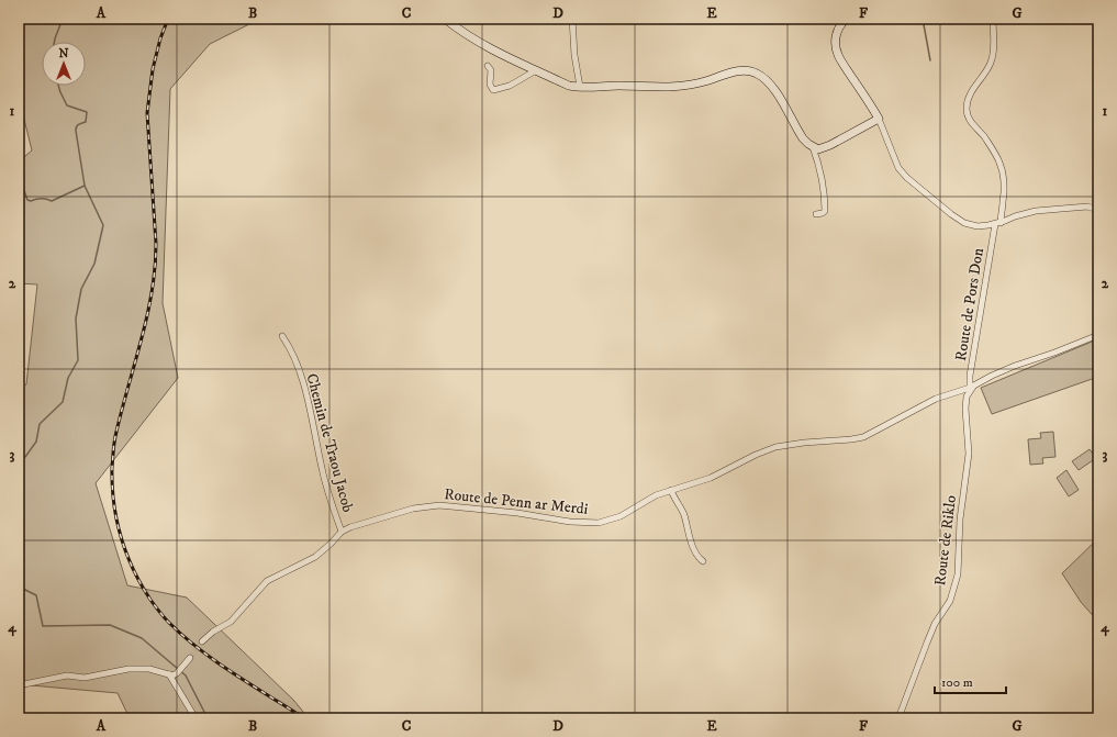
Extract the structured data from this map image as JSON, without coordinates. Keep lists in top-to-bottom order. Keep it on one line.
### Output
{"streets":{"street":["Route de Pors Don","Chemin de Traou Jacob","Route de Penn ar Merdi","Route de Riklo"]},"crossings":[["Route de Pors Don","Route de Penn ar Merdi"],["Chemin de Traou Jacob","Route de Penn ar Merdi"],["Route de Penn ar Merdi","Route de Riklo"]],"scale_bar":"100 m","north":"top","grid":{"columns":["A","B","C","D","E","F","G"],"rows":["1","2","3","4"]}}
